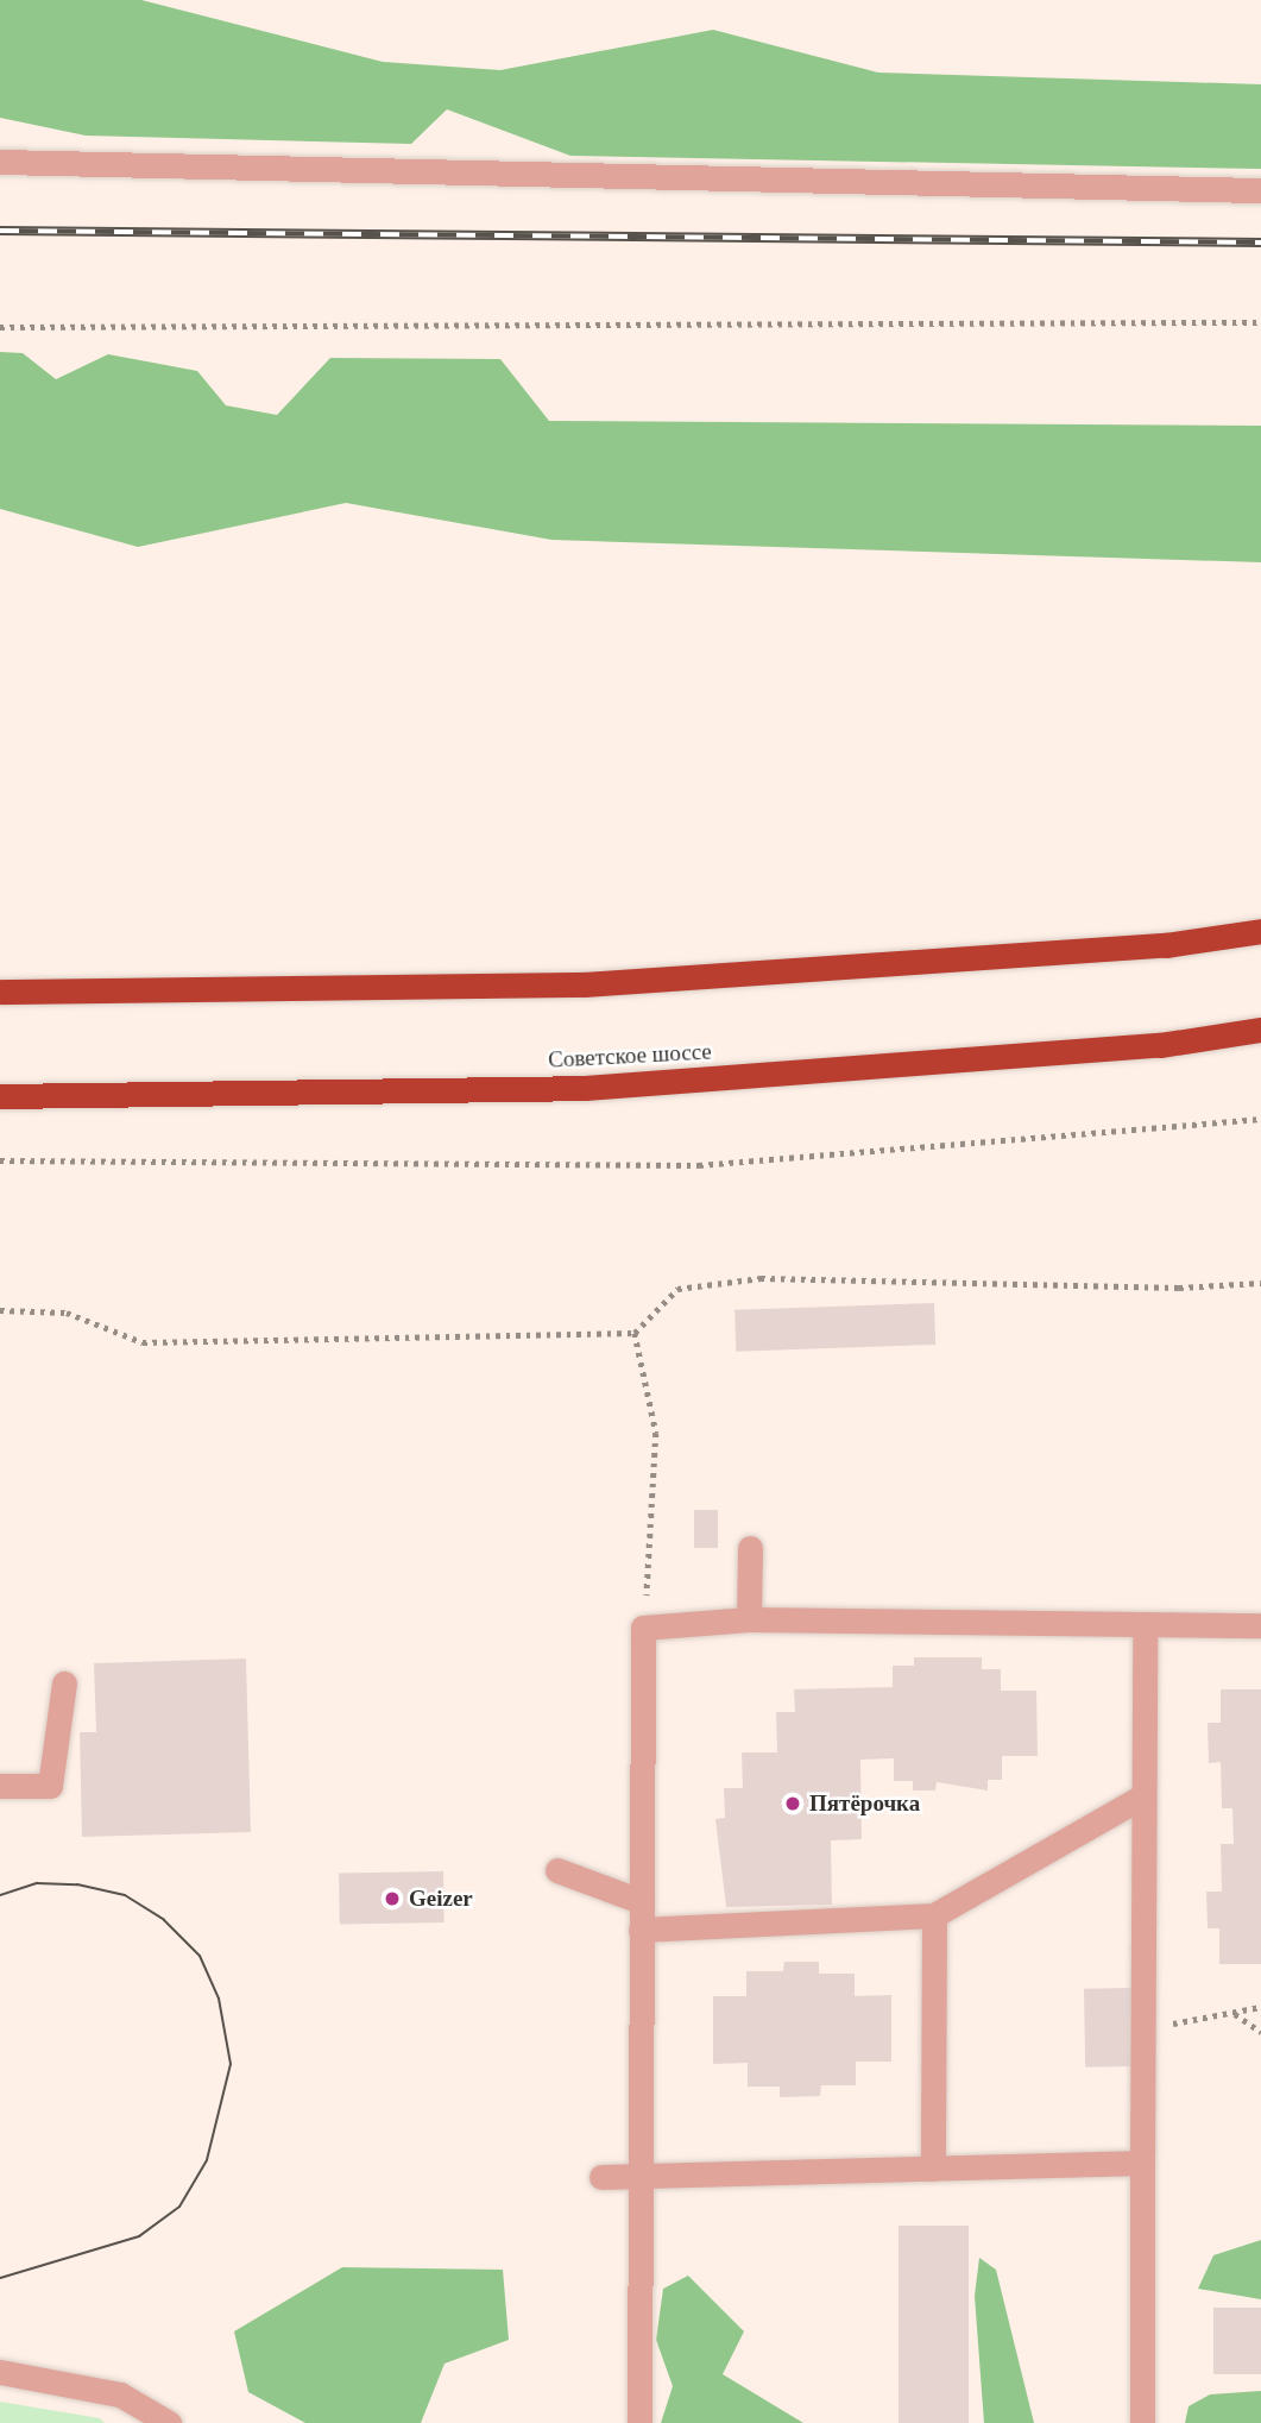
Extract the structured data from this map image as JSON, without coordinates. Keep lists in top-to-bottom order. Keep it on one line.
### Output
{"streets":{"highway":["Советское шоссе"]},"places":["Пятёрочка","Geizer"]}
